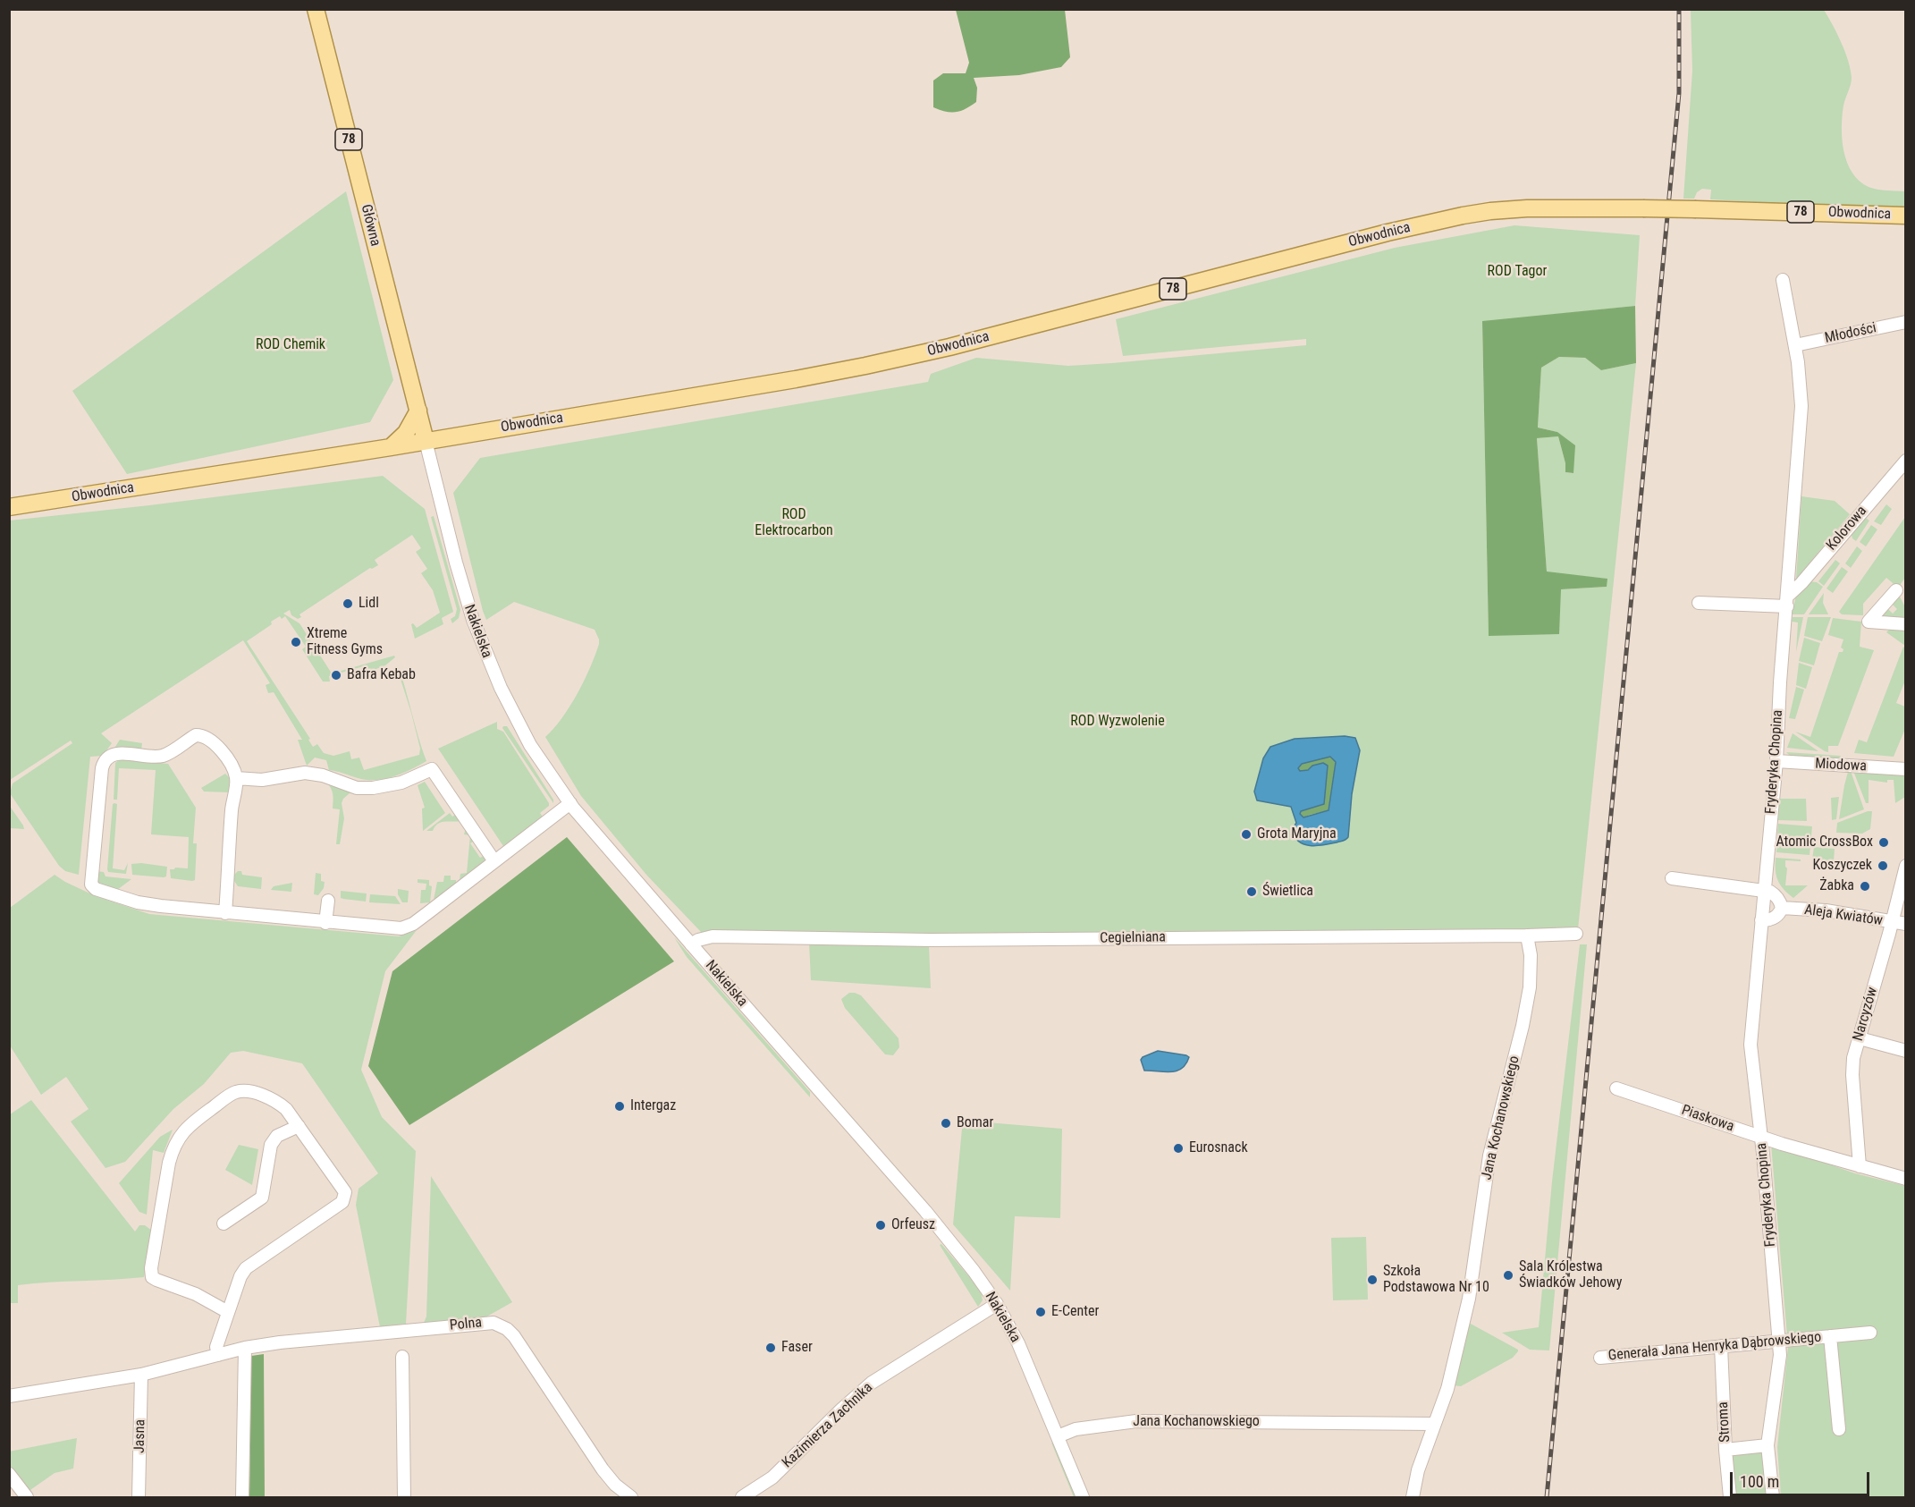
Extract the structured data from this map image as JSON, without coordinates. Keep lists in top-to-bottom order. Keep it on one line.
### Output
{"streets":{"main road":["78","Obwodnica","Główna"],"street":["Młodości","Kolorowa","Nakielska","Fryderyka Chopina","Miodowa","Aleja Kwiatów","Cegielniana","Narcyzów","Jana Kochanowskiego","Piaskowa","Polna","Generała Jana Henryka Dąbrowskiego","Stroma","Kazimierza Zachnika","Jasna"]},"crossings":[["Obwodnica","Główna"],["Obwodnica","Nakielska"],["Główna","Nakielska"],["Młodości","Fryderyka Chopina"],["Kolorowa","Fryderyka Chopina"],["Nakielska","Cegielniana"],["Nakielska","Jana Kochanowskiego"],["Nakielska","Kazimierza Zachnika"],["Fryderyka Chopina","Miodowa"],["Fryderyka Chopina","Piaskowa"],["Fryderyka Chopina","Generała Jana Henryka Dąbrowskiego"],["Aleja Kwiatów","Narcyzów"],["Cegielniana","Jana Kochanowskiego"],["Narcyzów","Piaskowa"],["Polna","Jasna"],["Generała Jana Henryka Dąbrowskiego","Stroma"]],"parks":["ROD Tagor","ROD Chemik","ROD Elektrocarbon","ROD Wyzwolenie"],"places":["Lidl","Xtreme Fitness Gyms","Bafra Kebab","Grota Maryjna","Atomic CrossBox","Koszyczek","Żabka","Świetlica","Intergaz","Bomar","Eurosnack","Orfeusz","Sala Królestwa Świadków Jehowy","Szkoła Podstawowa Nr 10","E-Center","Faser"],"scale_bar":"100 m"}
